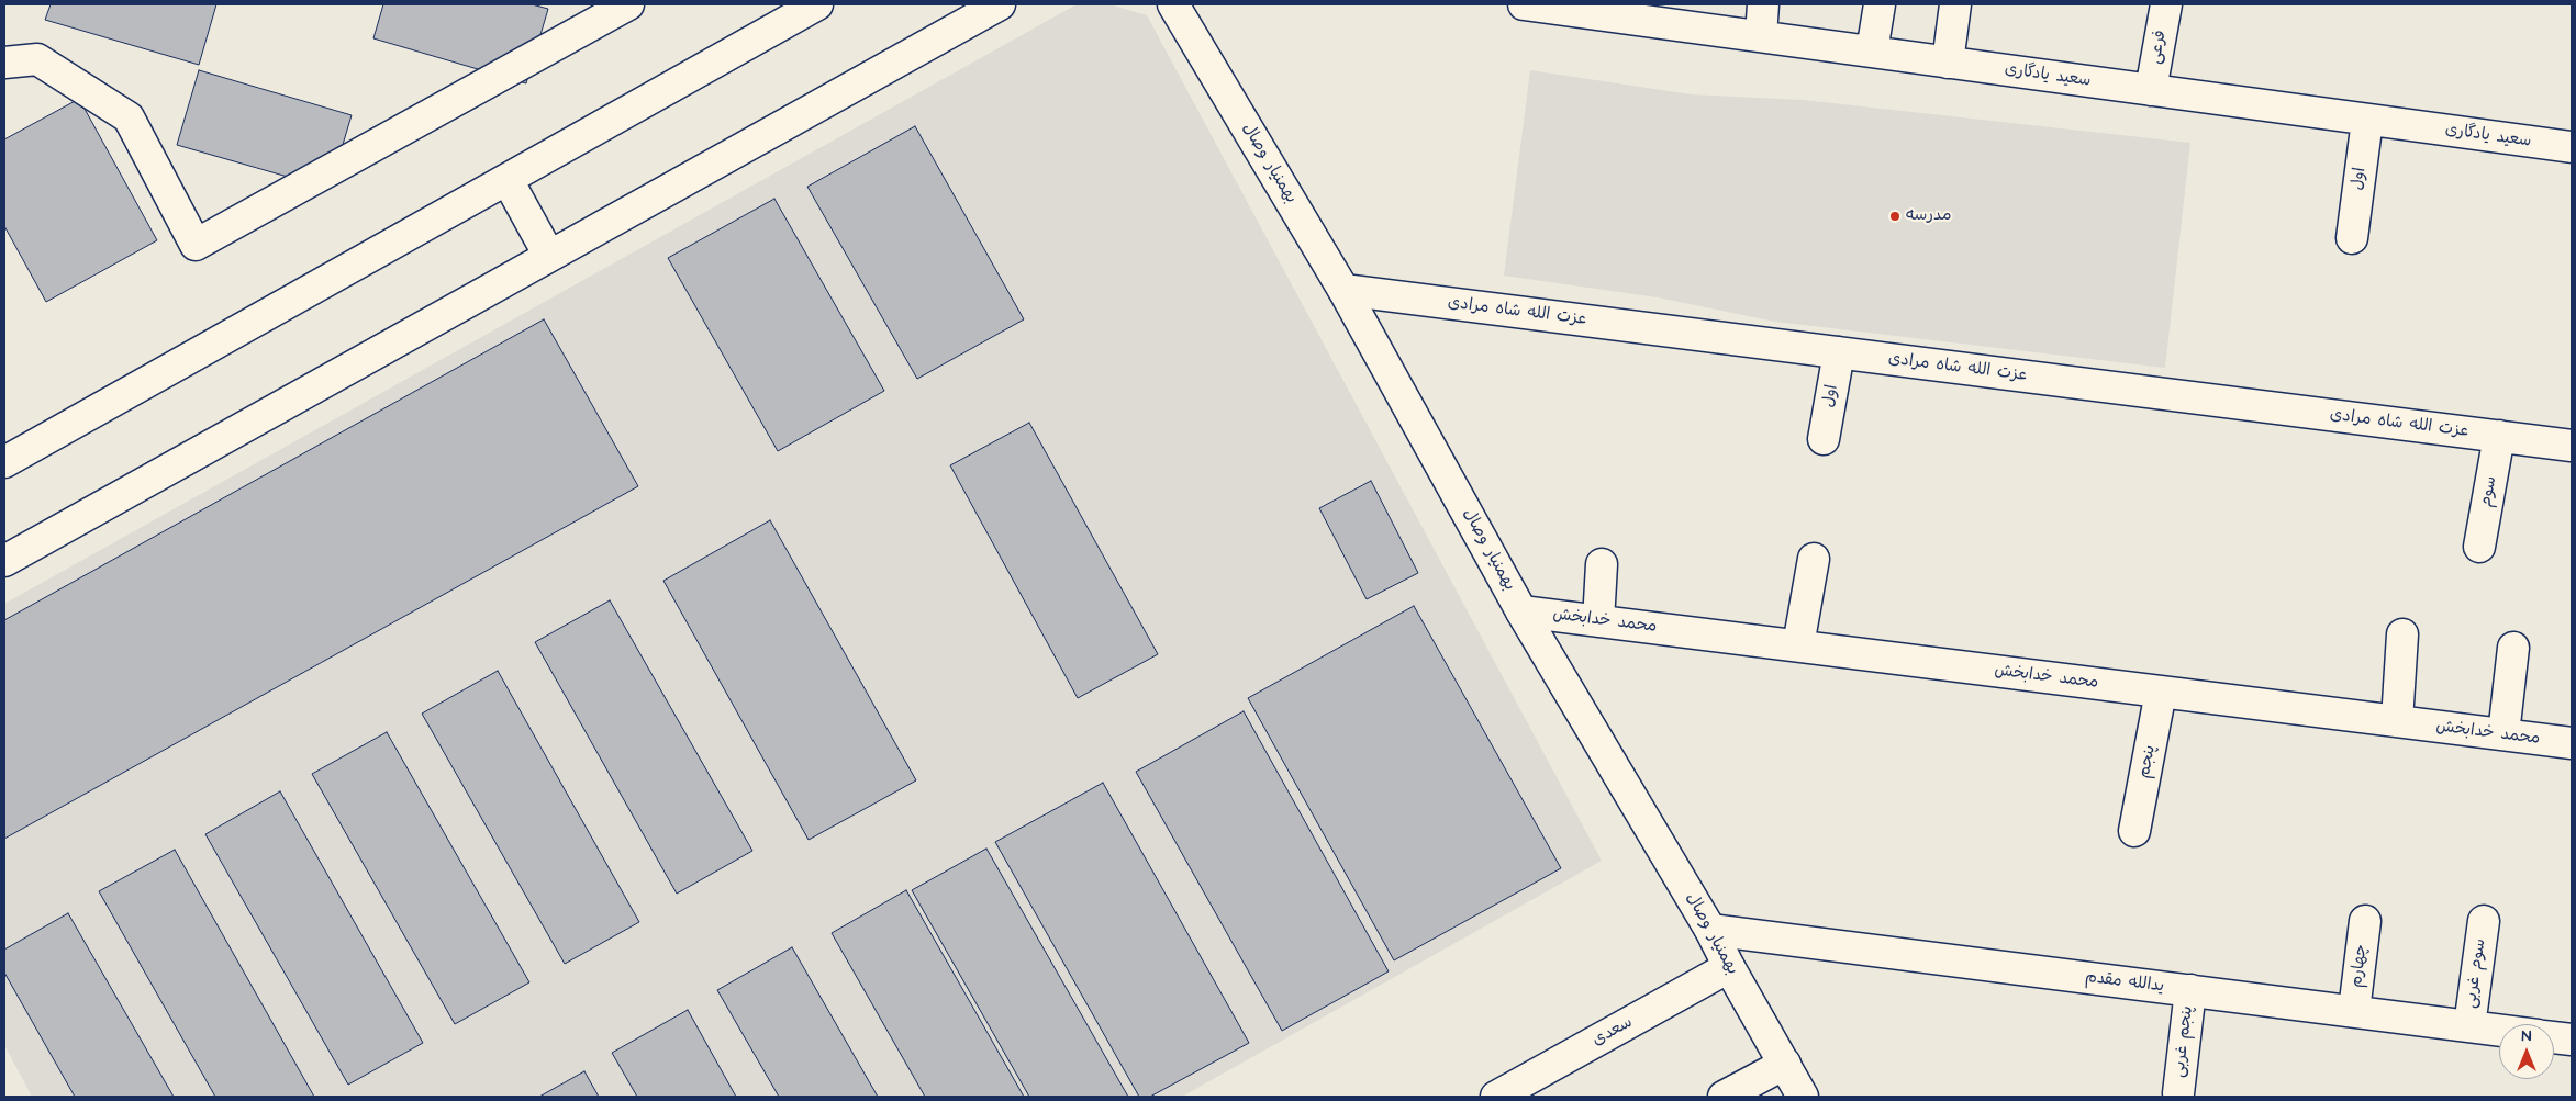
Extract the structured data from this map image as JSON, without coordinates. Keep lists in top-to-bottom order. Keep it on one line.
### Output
{"streets":{"street":["فرعی","سعید یادگاری","بهمنیار وصال","اول","عزت الله شاه مرادی","سوم","محمد خدابخش","پنجم","چهارم","سوم غربی","یدالله مقدم","سعدی","پنجم غربی"]},"crossings":[["فرعی","سعید یادگاری"],["سعید یادگاری","اول"],["بهمنیار وصال","عزت الله شاه مرادی"],["بهمنیار وصال","محمد خدابخش"],["بهمنیار وصال","یدالله مقدم"],["بهمنیار وصال","سعدی"],["اول","عزت الله شاه مرادی"],["عزت الله شاه مرادی","سوم"],["محمد خدابخش","پنجم"],["چهارم","یدالله مقدم"],["سوم غربی","یدالله مقدم"],["یدالله مقدم","پنجم غربی"]],"places":["مدرسه"],"north":"top"}
